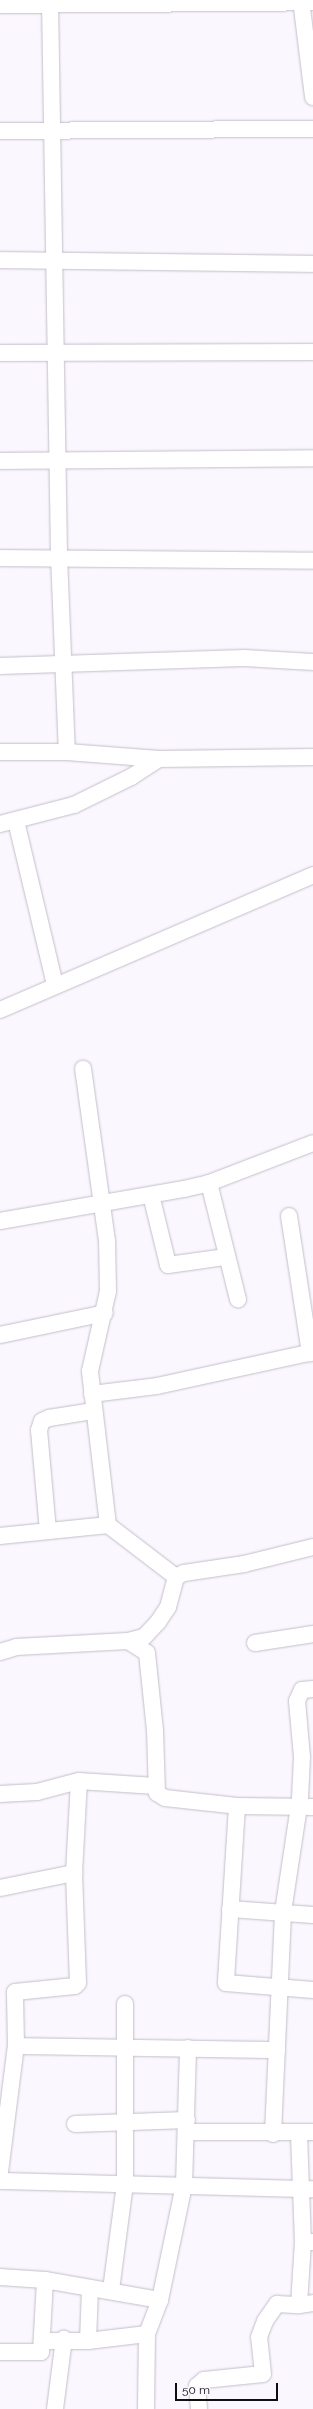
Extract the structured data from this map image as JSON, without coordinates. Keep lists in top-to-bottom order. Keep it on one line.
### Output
{"scale_bar":"50 m"}
